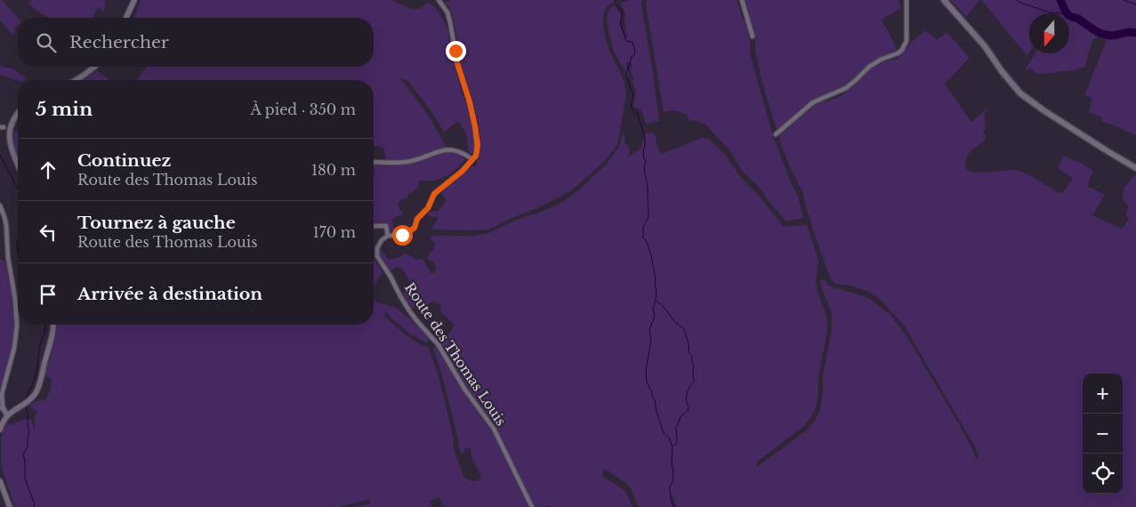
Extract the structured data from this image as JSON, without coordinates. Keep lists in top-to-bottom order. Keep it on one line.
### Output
{"streets":{"street":["Route des Thomas Louis"]},"north":"bottom","page":{"search":"Rechercher","heading":["5 min","À pied · 350 m"],"list":[["Continuez","Route des Thomas Louis","180 m"],["Tournez à gauche","Route des Thomas Louis","170 m"],"Arrivée à destination"],"map_buttons":["+","−"]}}
